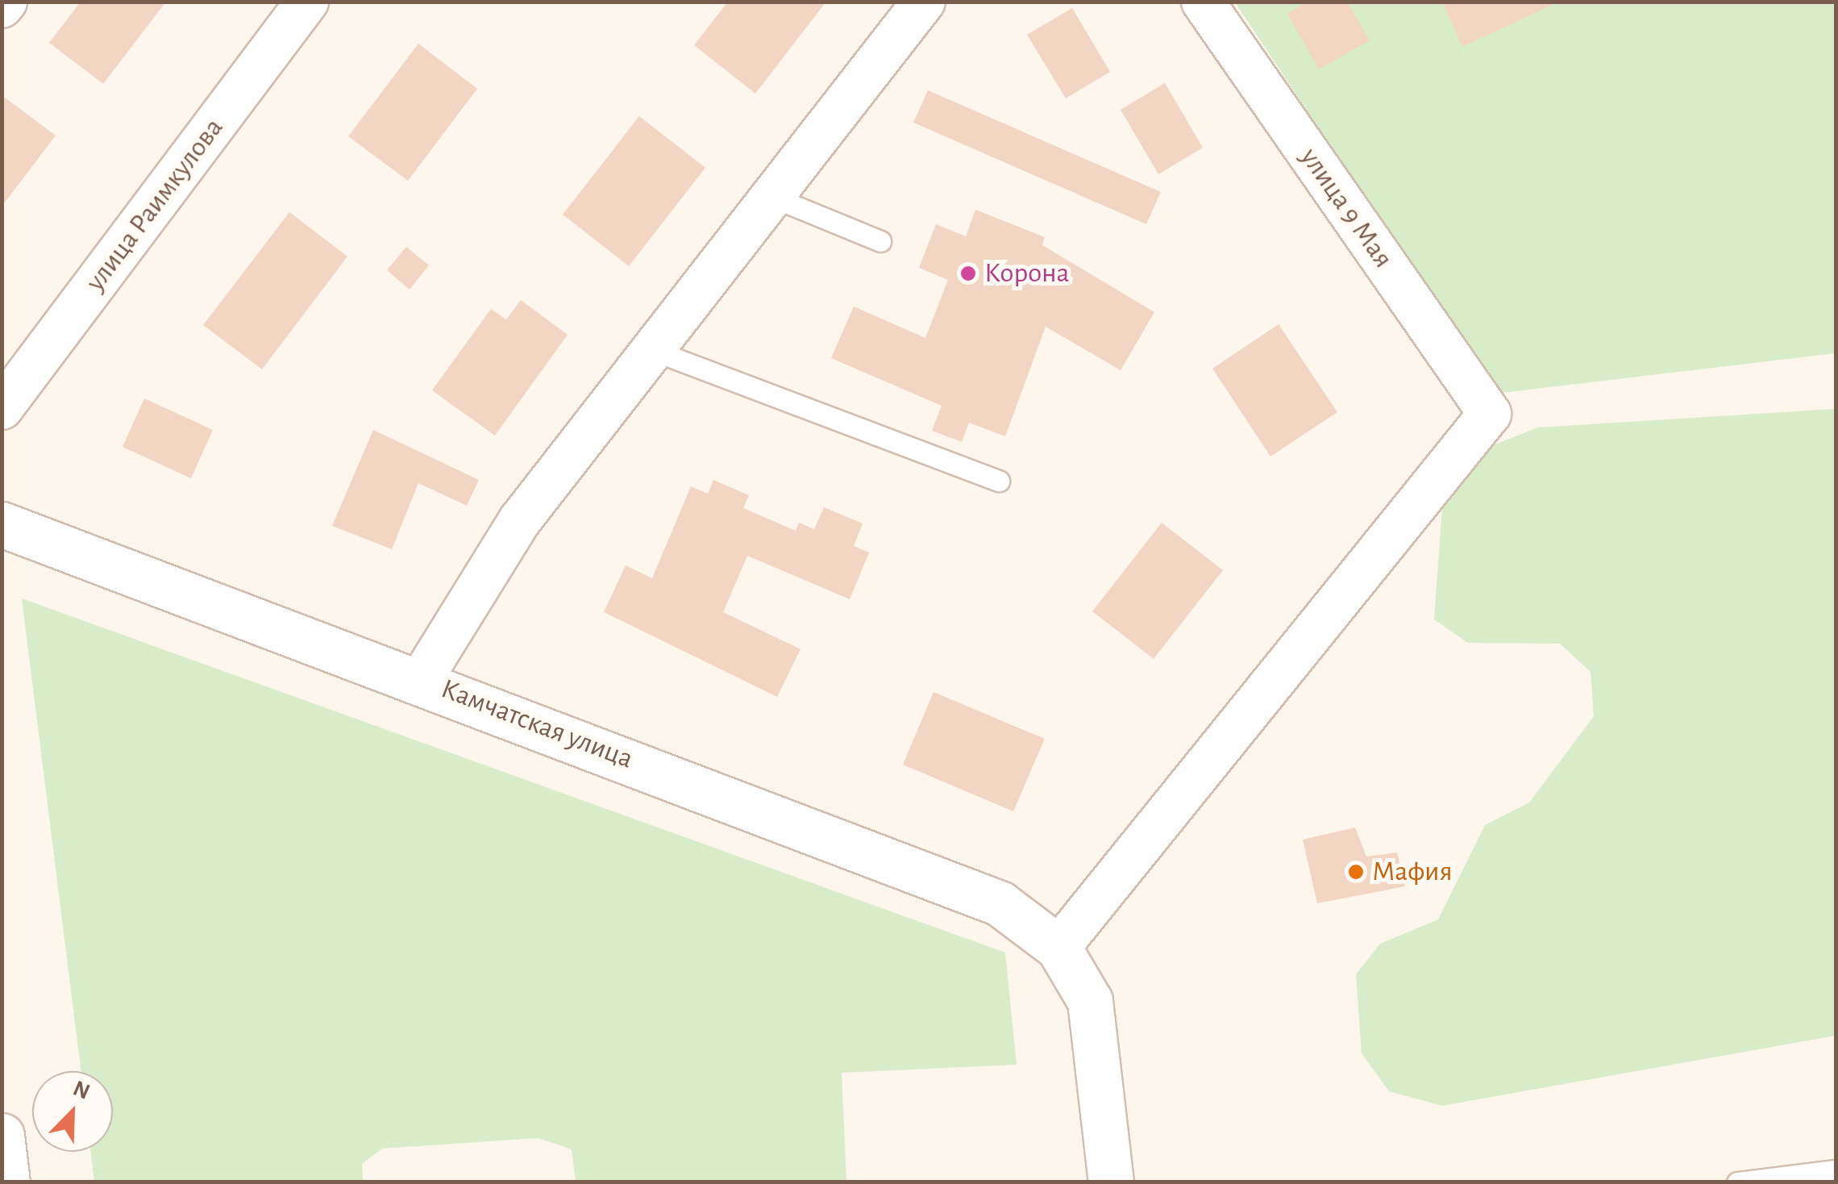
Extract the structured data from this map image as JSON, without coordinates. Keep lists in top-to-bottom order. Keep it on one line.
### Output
{"streets":{"street":["улица Раимкулова","улица 9 Мая","Камчатская улица"]},"crossings":[["улица 9 Мая","Камчатская улица"]],"places":["Корона","Мафия"],"north":"top right"}
